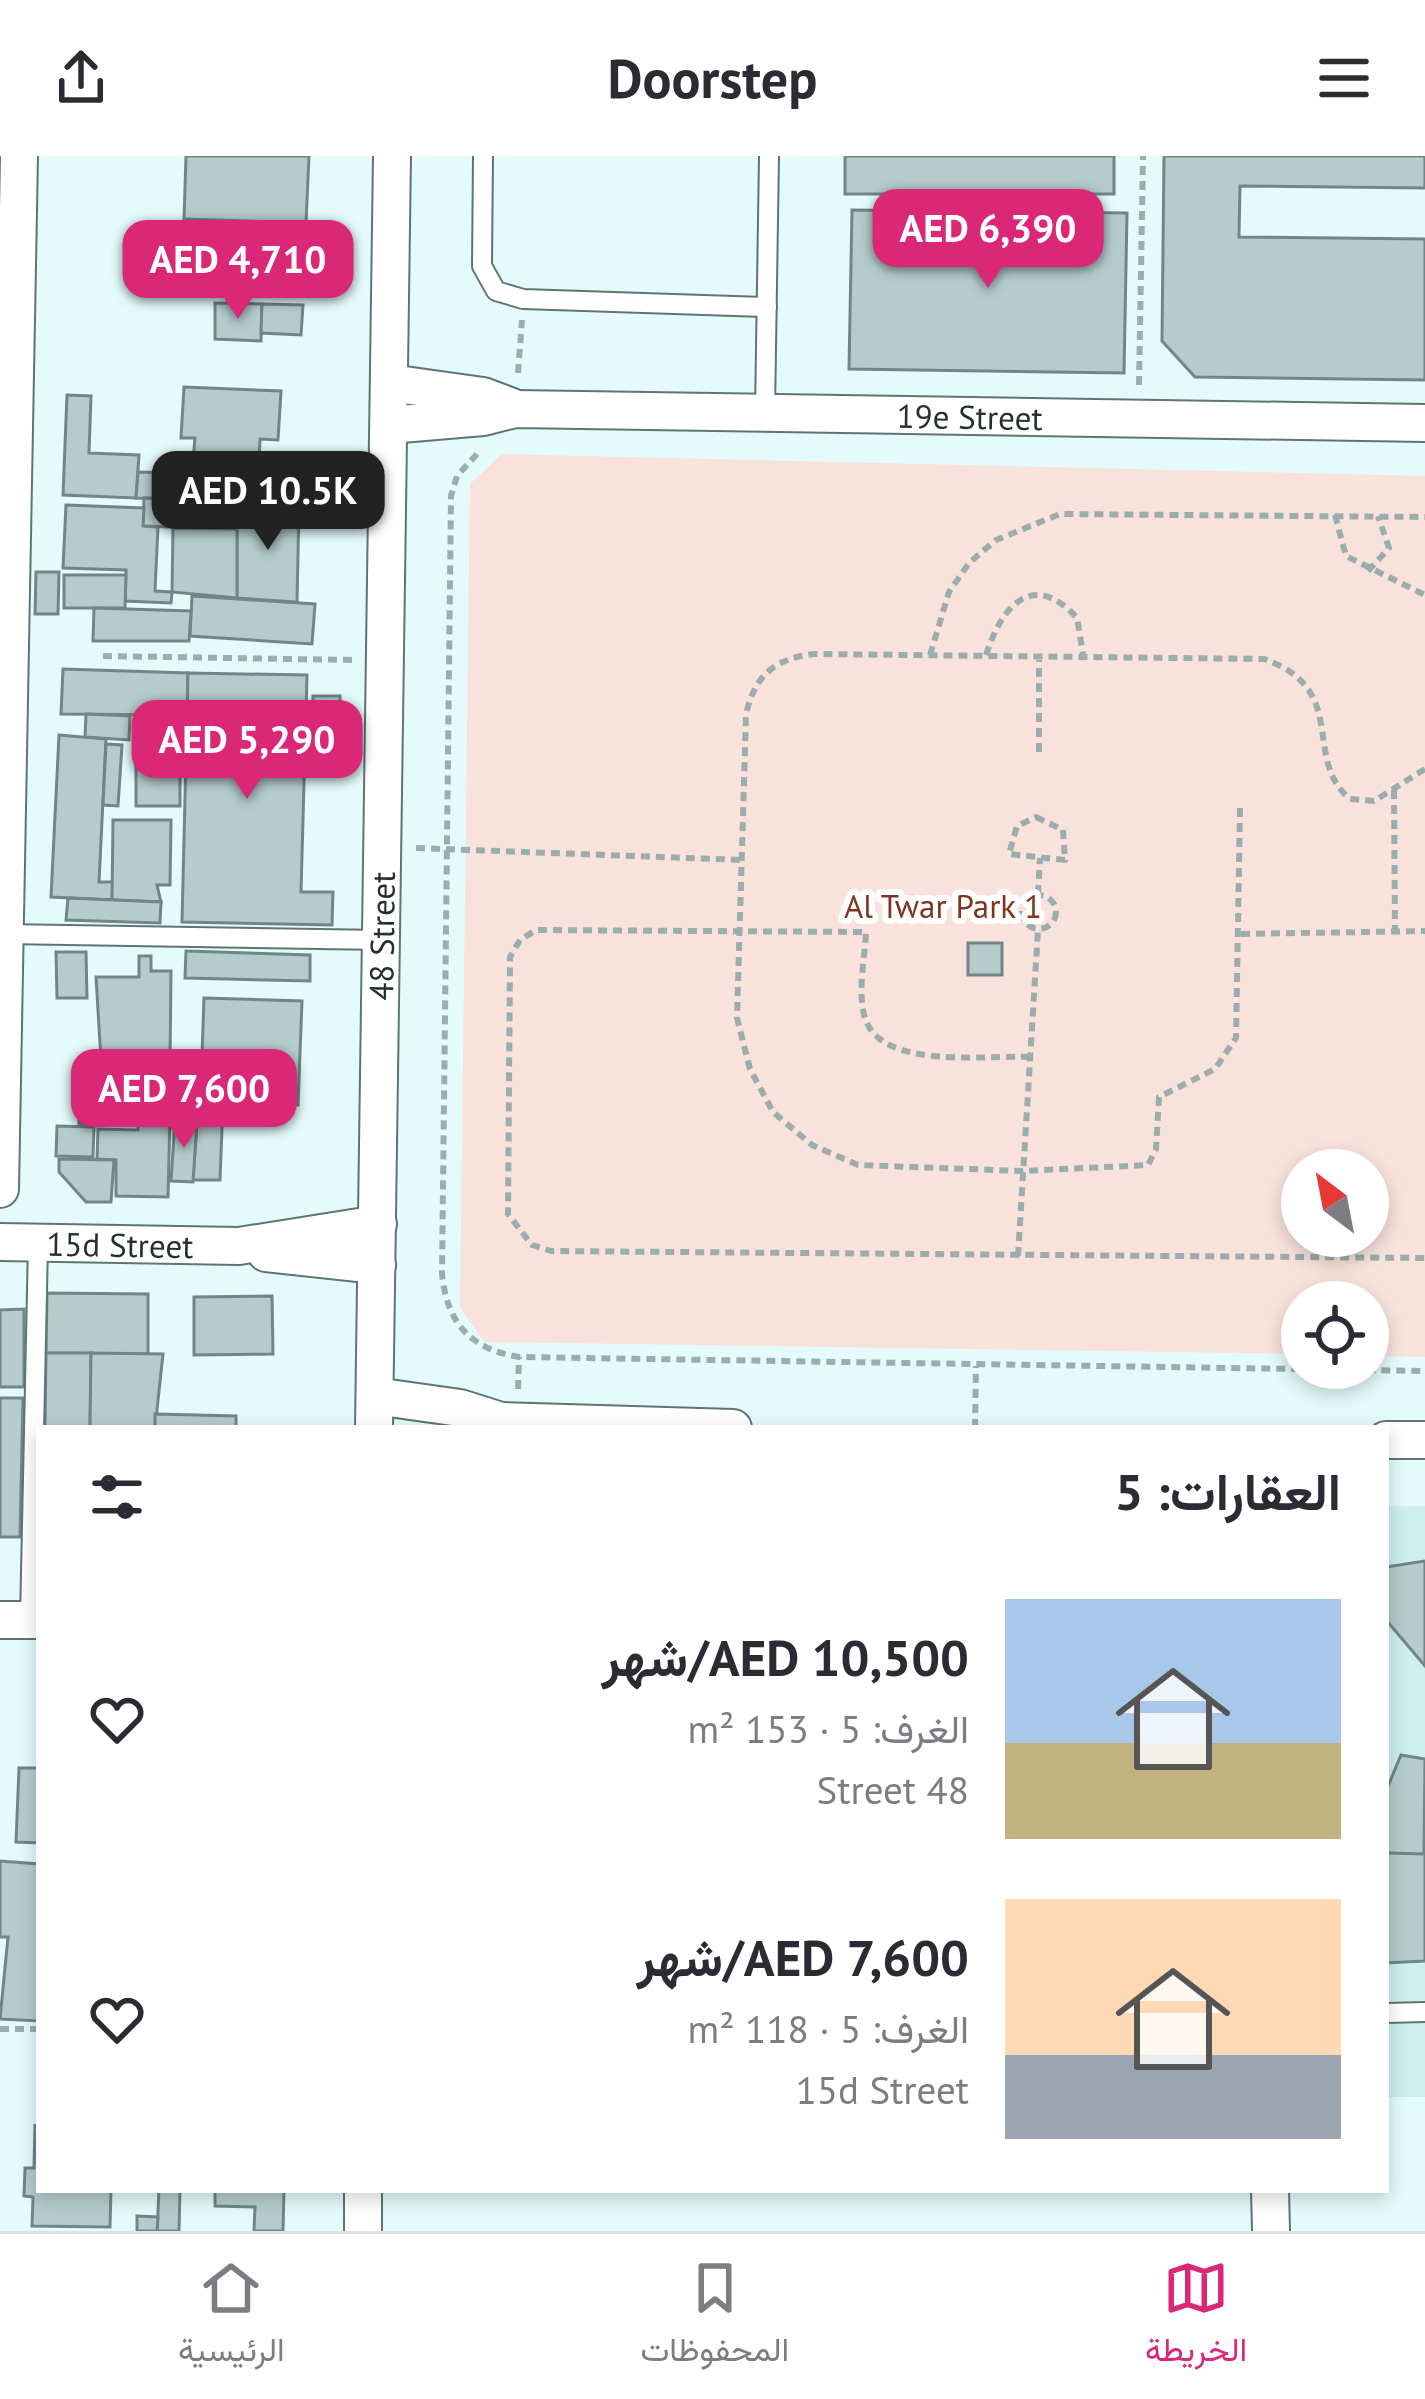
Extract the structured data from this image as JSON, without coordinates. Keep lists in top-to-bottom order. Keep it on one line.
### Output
{"streets":{"street":["19e Street","48 Street","15d Street"]},"crossings":[["19e Street","48 Street"],["48 Street","15d Street"]],"parks":["Al Twar Park 1"],"north":"top left","page":{"header":"Doorstep","price":["AED 6,390","AED 4,710","AED 10.5K","AED 5,290","AED 7,600"],"heading":"العقارات: 5","list":[{"name":"AED 10,500/شهر","note":"الغرف: 5 · 153 m² · 48 Street"},{"name":"AED 7,600/شهر","note":"الغرف: 5 · 118 m² · 15d Street"}],"tabs":["الخريطة","المحفوظات","الرئيسية"]}}
